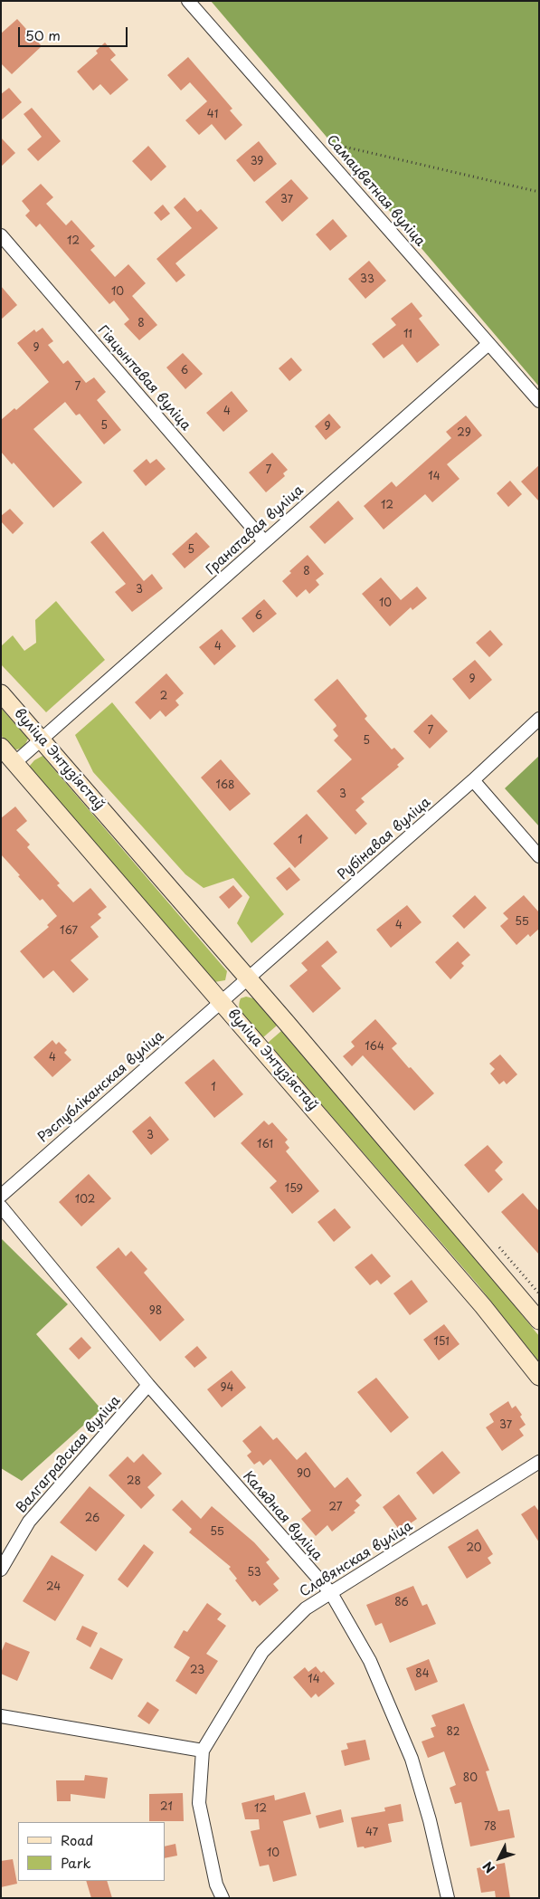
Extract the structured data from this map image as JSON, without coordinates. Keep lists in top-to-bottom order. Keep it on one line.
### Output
{"streets":{"street":["Самацветная вуліца","Гіяцынтавая вуліца","Гранатавая вуліца","вуліца Энтузіястаў","Рубінавая вуліца","Рэспубліканская вуліца","Валгаградская вуліца","Калядная вуліца","Славянская вуліца"]},"crossings":[["Самацветная вуліца","Гранатавая вуліца"],["Гіяцынтавая вуліца","Гранатавая вуліца"],["Гранатавая вуліца","вуліца Энтузіястаў"],["вуліца Энтузіястаў","Рубінавая вуліца"],["вуліца Энтузіястаў","Рэспубліканская вуліца"],["Рубінавая вуліца","Рэспубліканская вуліца"],["Валгаградская вуліца","Калядная вуліца"],["Калядная вуліца","Славянская вуліца"]],"house_numbers":["41","39","37","12","33","10","8","11","9","6","7","4","5","9","29","7","14","12","5","8","3","10","6","4","9","2","7","5","168","3","1","55","4","167","164","4","1","3","161","159","102","98","151","94","37","90","28","27","26","55","20","53","24","86","23","84","14","82","80","21","12","78","47","10"],"legend":["Road","Park"],"scale_bar":"50 m","north":"bottom left"}
